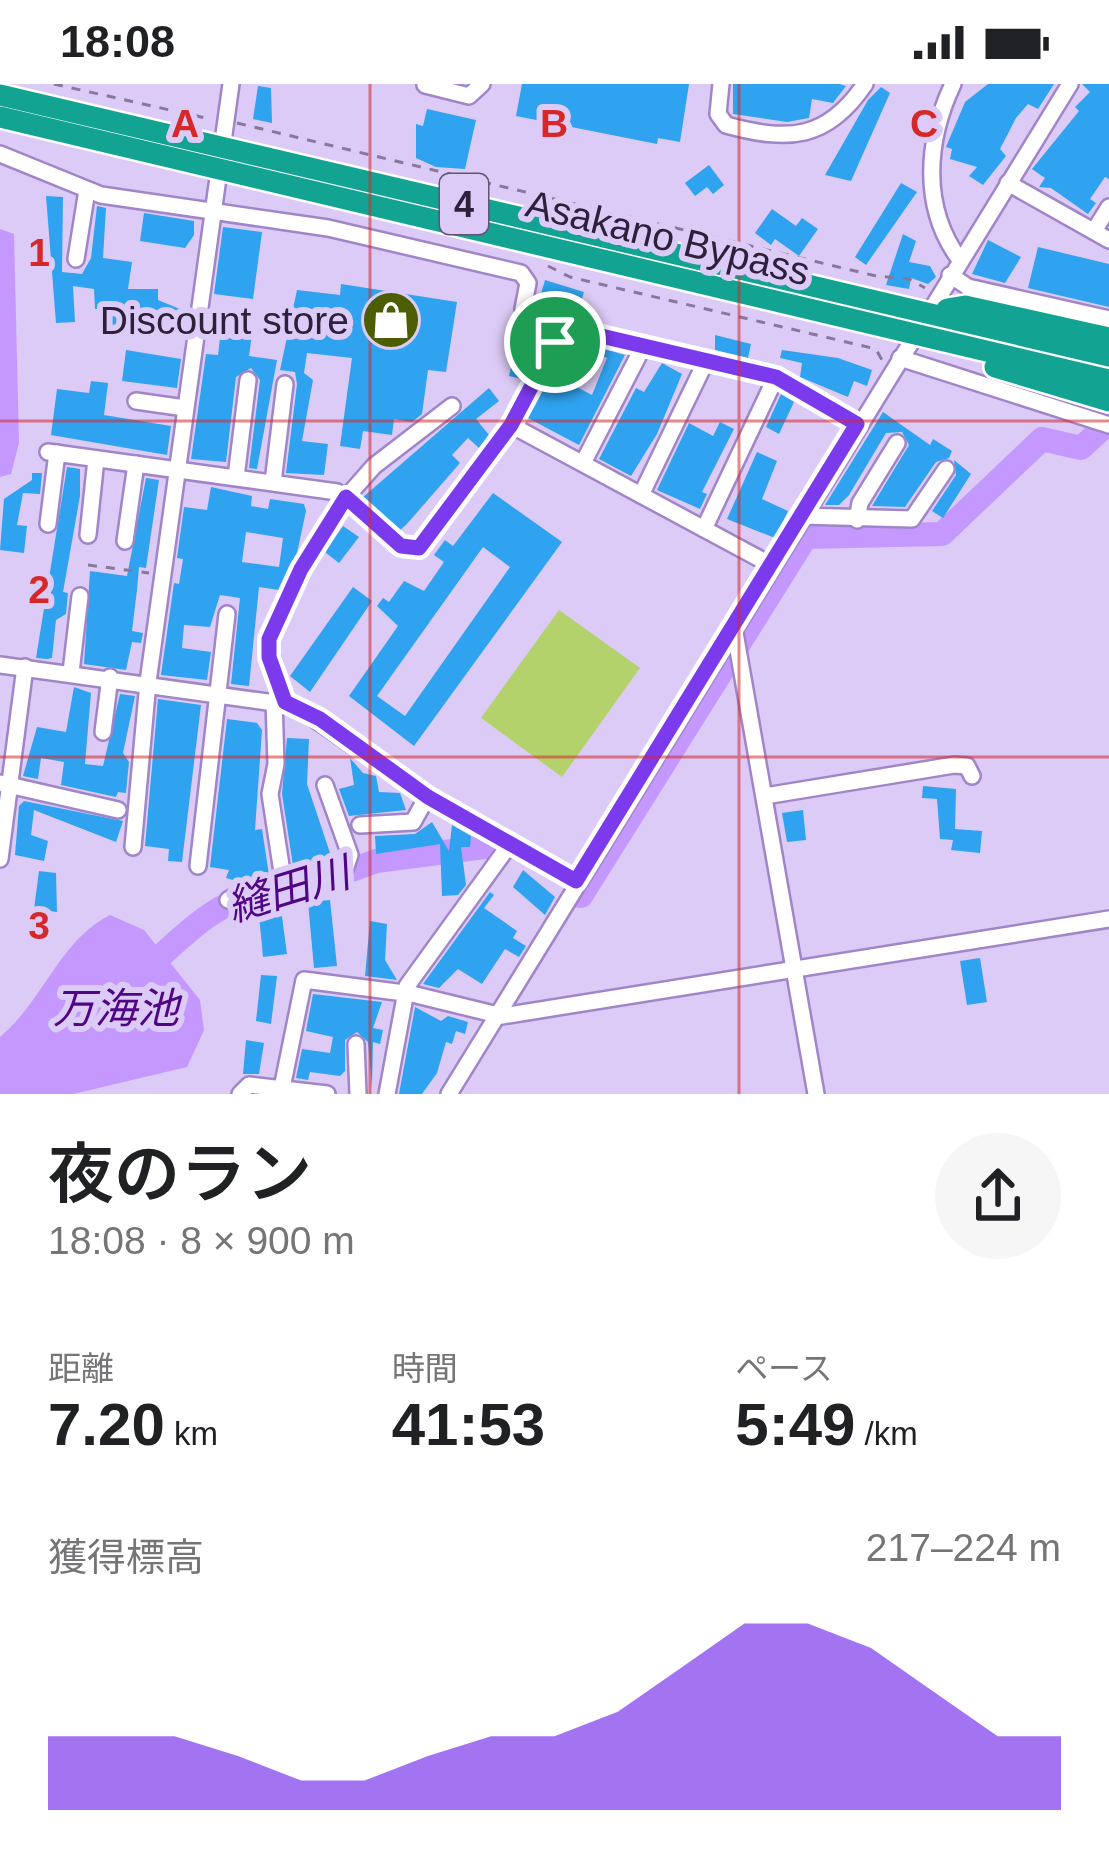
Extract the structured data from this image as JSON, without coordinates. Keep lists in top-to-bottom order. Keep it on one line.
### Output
{"streets":{"highway":["4","Asakano Bypass"]},"water":["縫田川","万海池"],"places":{"shop":["Discount store"]},"page":{"status":"18:08","heading":["夜のラン","18:08 · 8 × 900 m"],"stats":[["距離","7.20 km"],["時間","41:53"],["ペース","5:49 /km"]],"chart":["獲得標高","217–224 m"]},"grid":{"columns":["A","B","C"],"rows":["1","2","3"]}}
